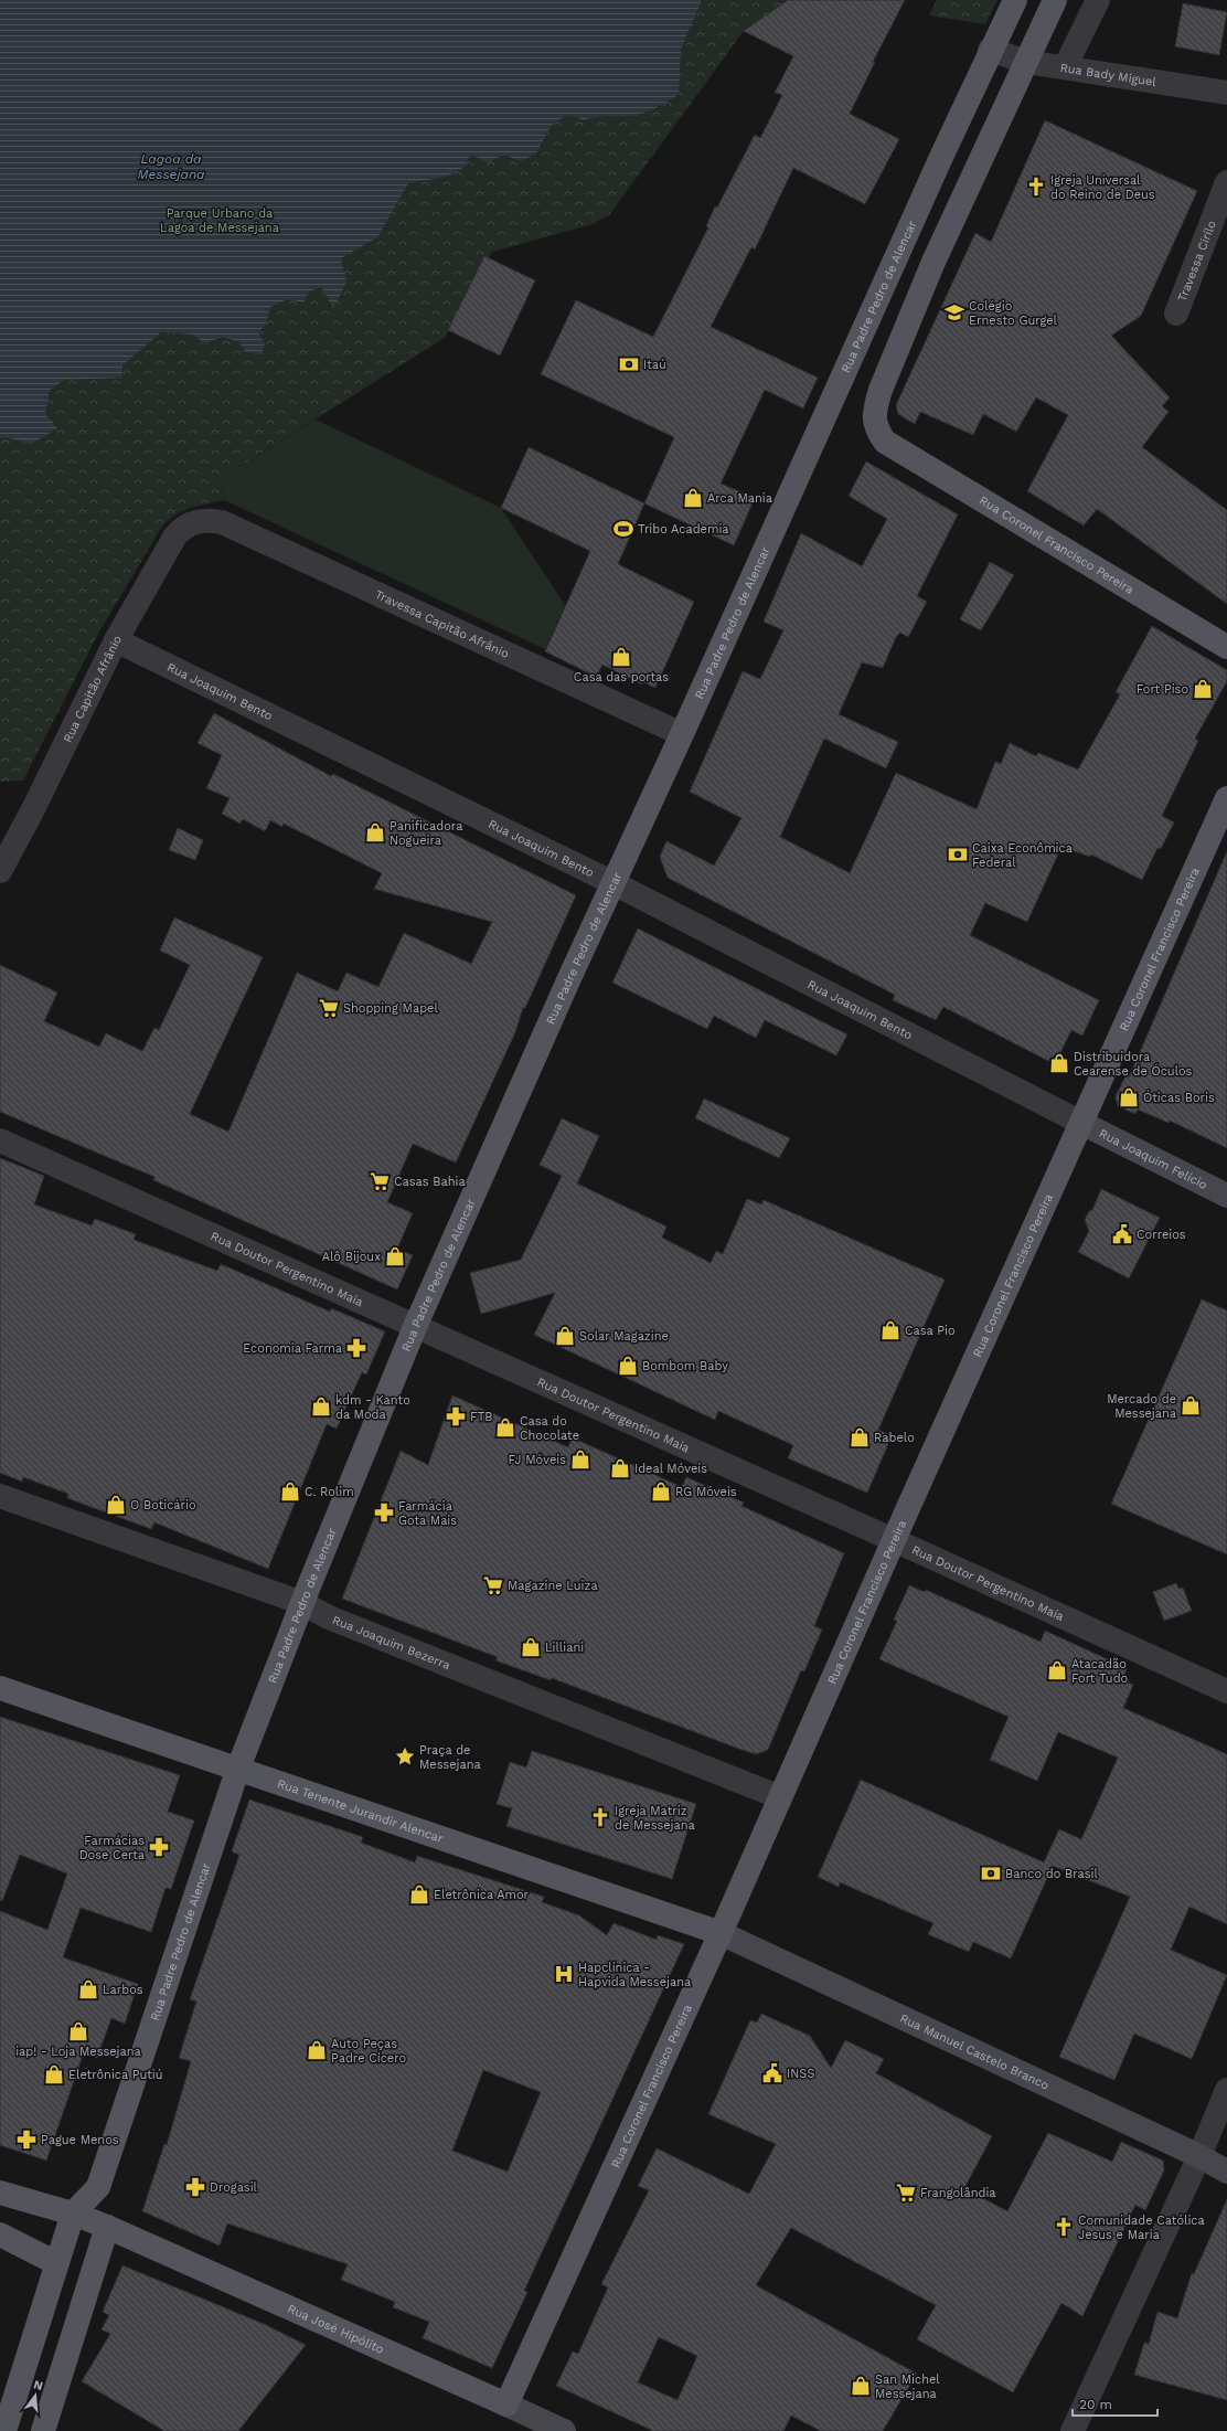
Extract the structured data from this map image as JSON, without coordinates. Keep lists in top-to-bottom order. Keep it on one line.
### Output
{"streets":{"main road":["Rua Padre Pedro de Alencar","Rua Coronel Francisco Pereira","Rua Tenente Jurandir Alencar","Rua José Hipólito"],"street":["Rua Bady Miguel","Travessa Cirílo","Travessa Capitão Afrânio","Rua Capitão Afrânio","Rua Joaquim Bento","Rua Joaquim Felício","Rua Doutor Pergentino Maia","Rua Joaquim Bezerra","Rua Manuel Castelo Branco"]},"crossings":[["Rua Bady Miguel","Rua Padre Pedro de Alencar"],["Rua Bady Miguel","Rua Coronel Francisco Pereira"],["Rua Padre Pedro de Alencar","Travessa Capitão Afrânio"],["Rua Padre Pedro de Alencar","Rua Joaquim Bento"],["Rua Padre Pedro de Alencar","Rua Doutor Pergentino Maia"],["Rua Padre Pedro de Alencar","Rua Joaquim Bezerra"],["Rua Padre Pedro de Alencar","Rua Tenente Jurandir Alencar"],["Rua Padre Pedro de Alencar","Rua José Hipólito"],["Rua Coronel Francisco Pereira","Rua Joaquim Bento"],["Rua Coronel Francisco Pereira","Rua Joaquim Felício"],["Rua Coronel Francisco Pereira","Rua Doutor Pergentino Maia"],["Rua Coronel Francisco Pereira","Rua Joaquim Bezerra"],["Rua Coronel Francisco Pereira","Rua Tenente Jurandir Alencar"],["Rua Coronel Francisco Pereira","Rua Manuel Castelo Branco"],["Rua Coronel Francisco Pereira","Rua José Hipólito"],["Travessa Capitão Afrânio","Rua Capitão Afrânio"],["Rua Capitão Afrânio","Rua Joaquim Bento"],["Rua Joaquim Bento","Rua Joaquim Felício"],["Rua Tenente Jurandir Alencar","Rua Manuel Castelo Branco"]],"water":["Lagoa da Messejana"],"parks":["Parque Urbano da Lagoa de Messejana"],"places":{"church":["Igreja Universal do Reino de Deus","Igreja Matriz de Messejana","Comunidade Católica Jesus e Maria"],"school or university":["Colégio Ernesto Gurgel"],"bank":["Itaú","Caixa Econômica Federal","Banco do Brasil"],"shop":["Arca Mania","Casa das portas","Fort Piso","Panificadora Nogueira","Distribuidora Cearense de Óculos","Óticas Boris","Alô Bijoux","Casa Pio","Solar Magazine","Bombom Baby","Mercado de Messejana","kdm - Kanto da Moda","Casa do Chocolate","Rabelo","FJ Móveis","Ideal Móveis","C. Rolim","RG Móveis","O Boticário","Lilliani","Atacadão Fort Tudo","Eletrônica Amor","Larbos","iap! - Loja Messejana","Auto Peças Padre Cícero","Eletrônica Putiú","San Michel Messejana"],"sports":["Tribo Academia"],"supermarket":["Shopping Mapel","Casas Bahia","Magazine Luiza","Frangolândia"],"public building":["Correios","INSS"],"pharmacy":["Economia Farma","FTB","Farmácia Gota Mais","Farmácias Dose Certa","Pague Menos","Drogasil"],"place":["Praça de Messejana"],"hospital":["Hapclínica - Hapvida Messejana"]},"scale_bar":"20 m","north":"top"}
